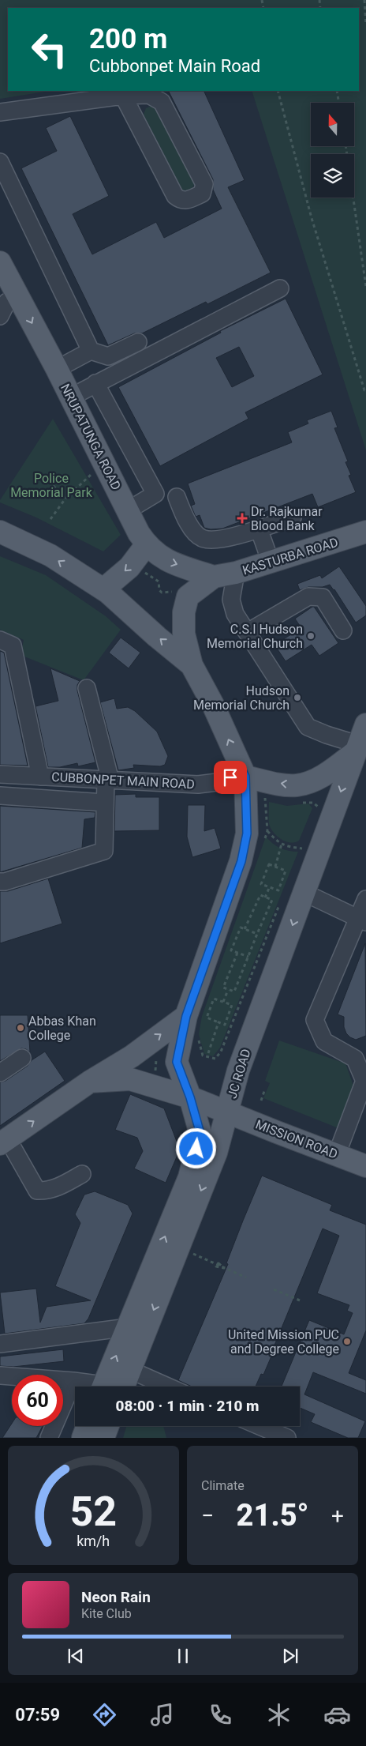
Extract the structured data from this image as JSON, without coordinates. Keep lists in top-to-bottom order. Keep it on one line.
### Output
{"streets":{"main road":["NRUPATUNGA ROAD","KASTURBA ROAD","JC ROAD","MISSION ROAD"],"street":["CUBBONPET MAIN ROAD"]},"crossings":[["NRUPATUNGA ROAD","KASTURBA ROAD"],["JC ROAD","MISSION ROAD"]],"parks":["Police Memorial Park"],"places":{"health":["Dr. Rajkumar Blood Bank"],"other":["C.S.I Hudson Memorial Church","Hudson Memorial Church","Abbas Khan College","United Mission PUC and Degree College"]},"north":"top","page":{"turn":["200 m","Cubbonpet Main Road"],"limit":"60","trip":"08:00 · 1 min · 210 m","tile":"Climate","heat":["−","21.5°","+"],"song":["Neon Rain","Kite Club"],"tabs":"07:59","gauge":["52","km/h"]}}
